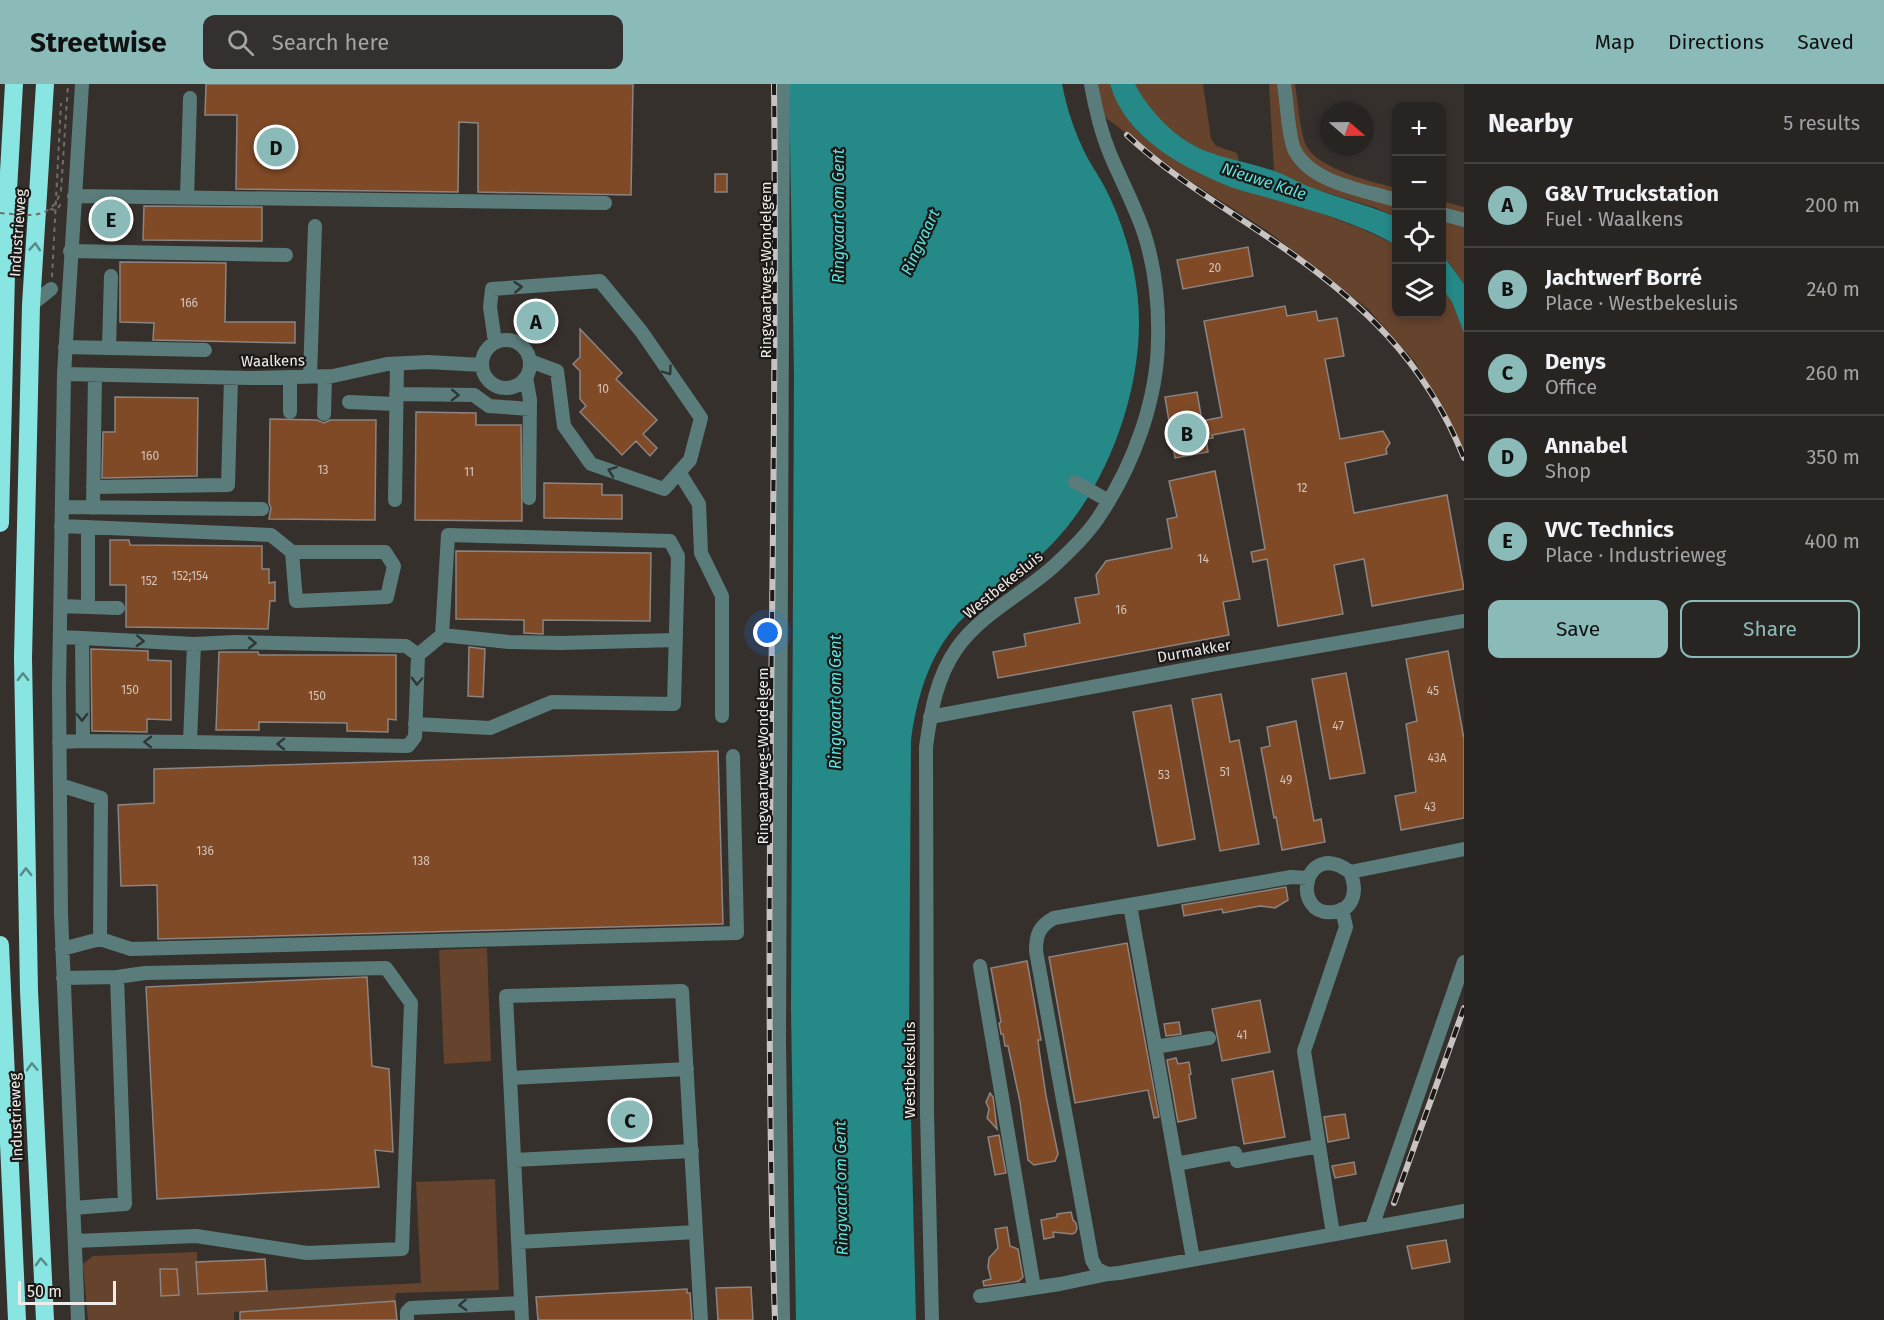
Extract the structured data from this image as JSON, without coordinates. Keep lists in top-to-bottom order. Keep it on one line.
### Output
{"streets":{"highway":["Industrieweg"],"street":["Ringvaartweg-Wondelgem","Waalkens","Westbekesluis","Durmakker"]},"crossings":[["Westbekesluis","Durmakker"]],"water":["Nieuwe Kale","Ringvaart om Gent","Ringvaart"],"house_numbers":["20","166","10","160","13","11","12","14","152;154","152","16","150","45","150","47","43A","51","53","49","43","136","138","41"],"scale_bar":"50 m","north":"right","page":{"header":"Streetwise","search":"Search here","nav":["Map","Directions","Saved"],"heading":["Nearby","5 results"],"map_buttons":["+","−"],"pins":["D","E","A","B","C"],"list":[{"mark":"A","name":"G&V Truckstation","note":"Fuel · Waalkens","value":"200 m"},{"mark":"B","name":"Jachtwerf Borré","note":"Place · Westbekesluis","value":"240 m"},{"mark":"C","name":"Denys","note":"Office","value":"260 m"},{"mark":"D","name":"Annabel","note":"Shop","value":"350 m"},{"mark":"E","name":"VVC Technics","note":"Place · Industrieweg","value":"400 m"}],"buttons":["Save","Share"],"scale":"50 m"}}
